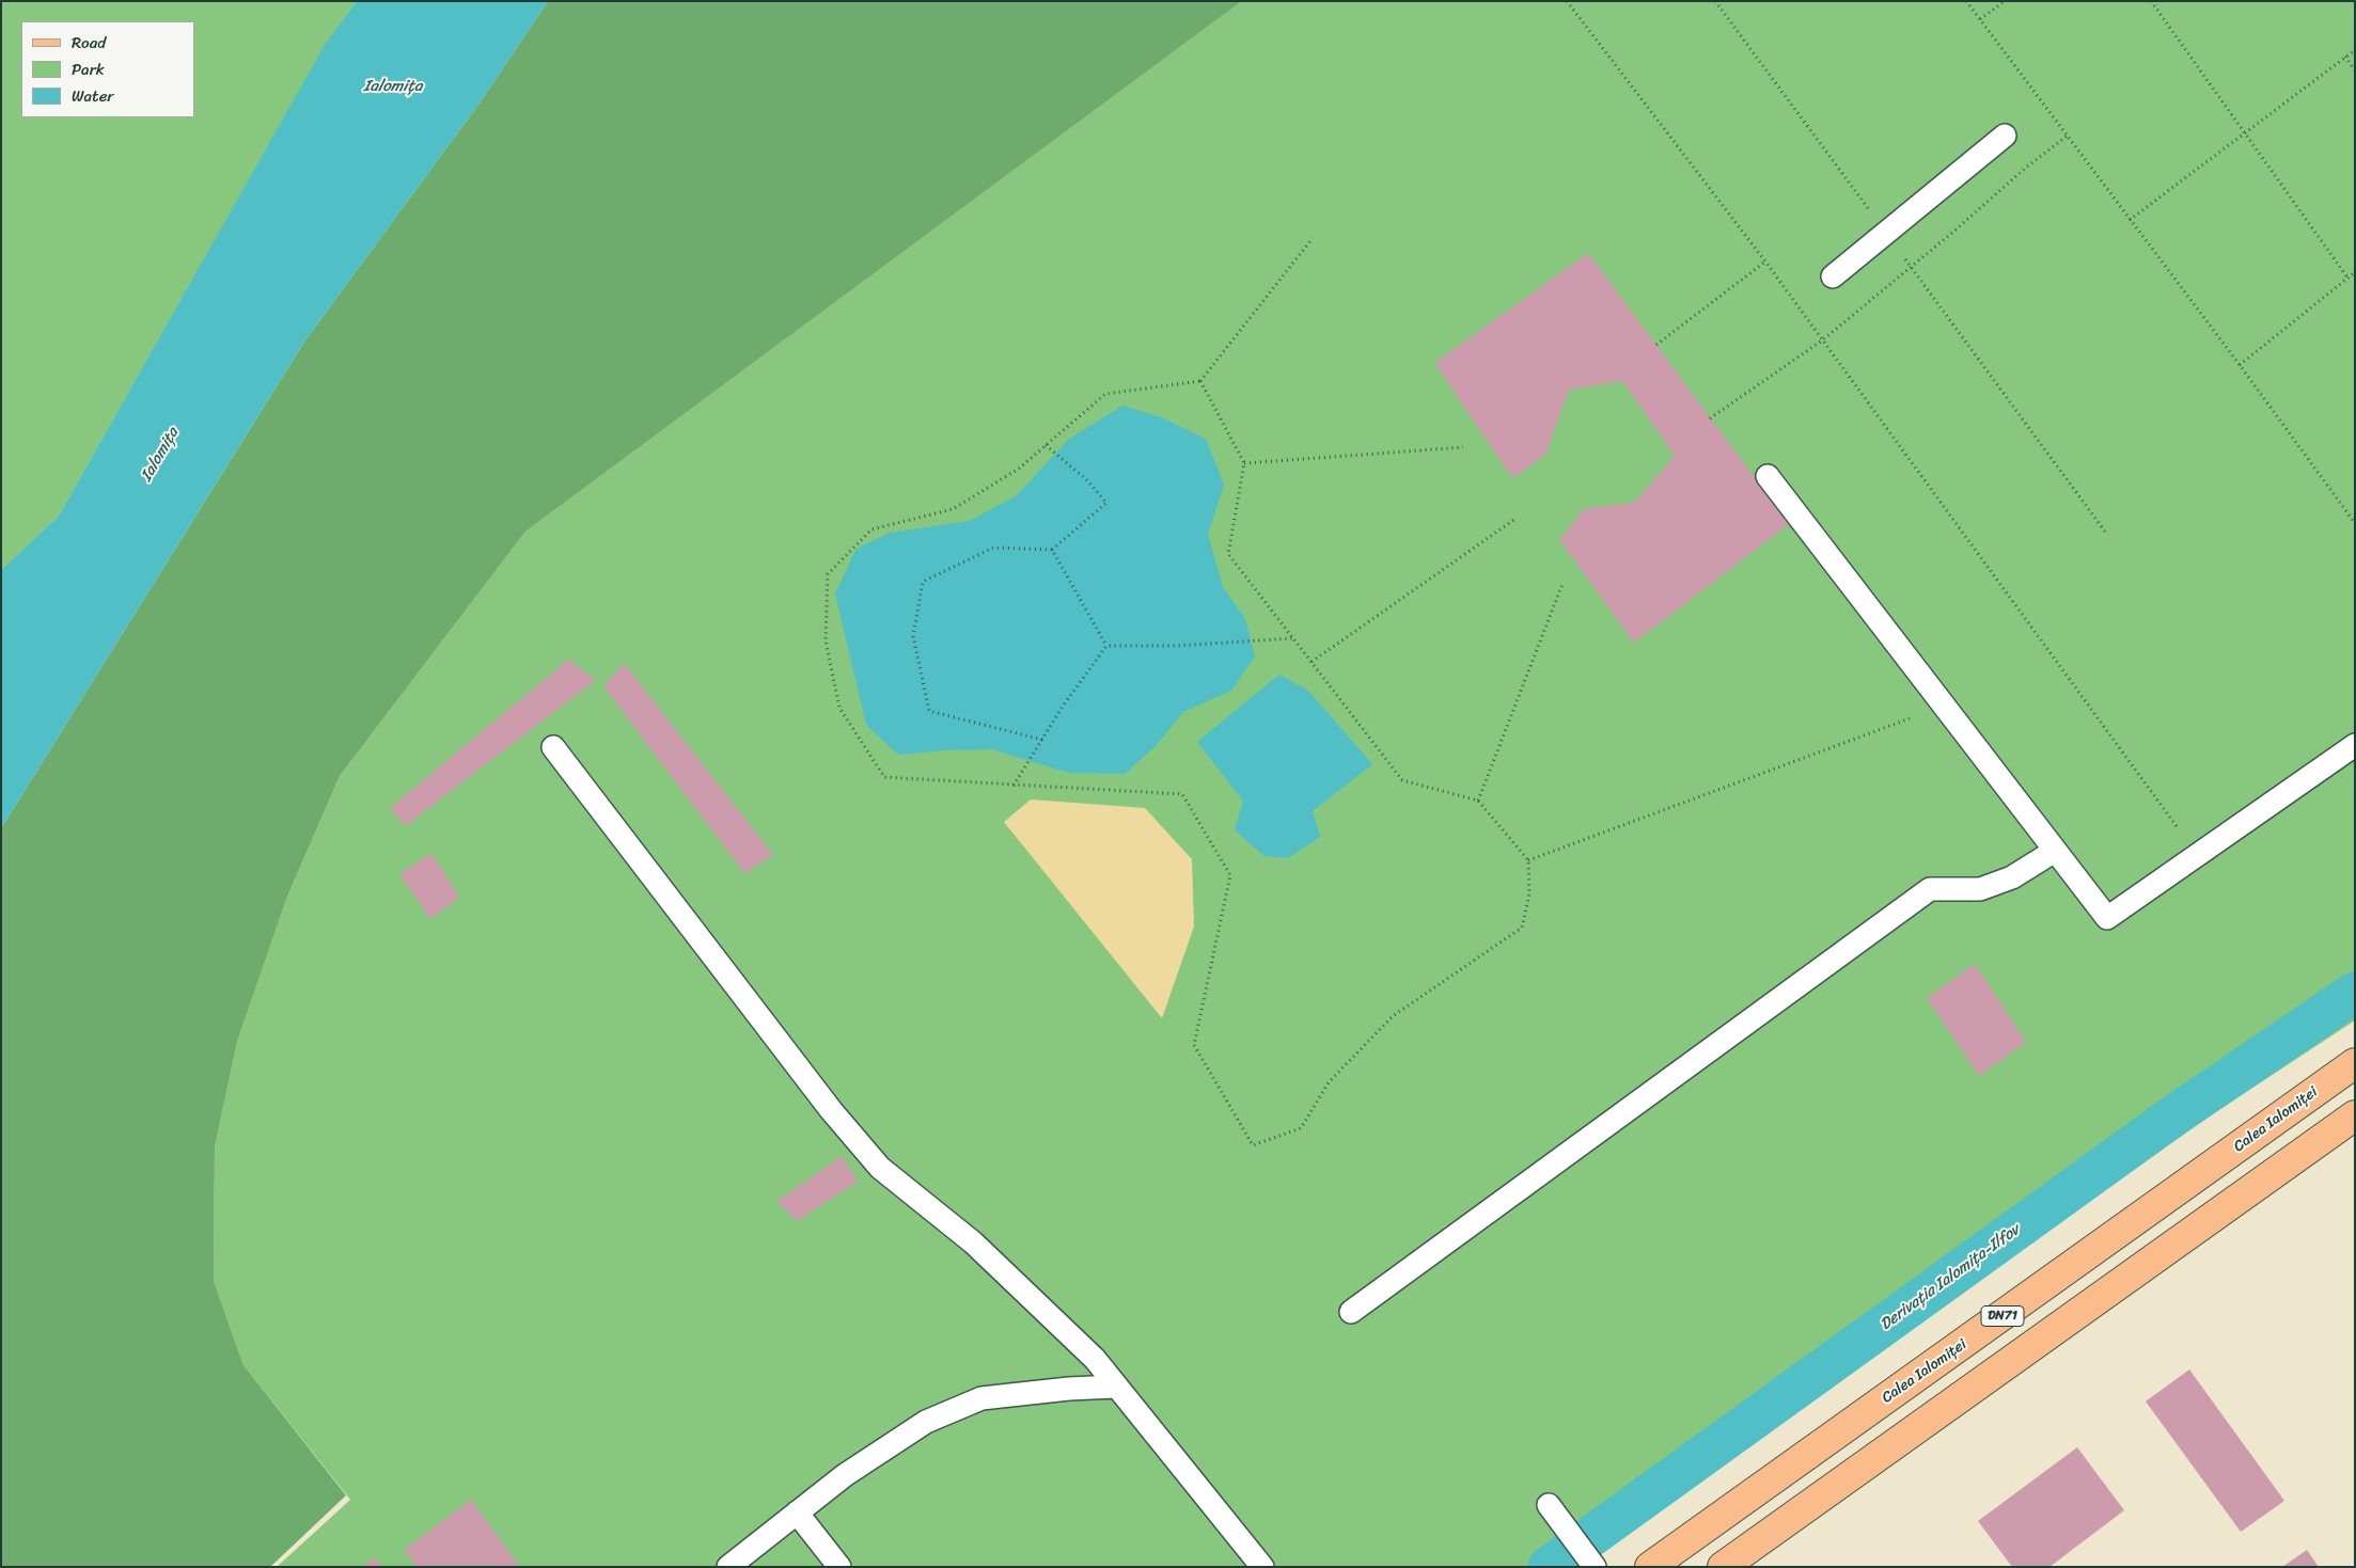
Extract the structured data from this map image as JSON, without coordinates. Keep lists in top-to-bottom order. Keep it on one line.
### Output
{"streets":{"main road":["Calea Ialomiței","DN71"]},"water":["Ialomița","Derivația Ialomița-Ilfov"],"legend":["Road","Park","Water"]}
